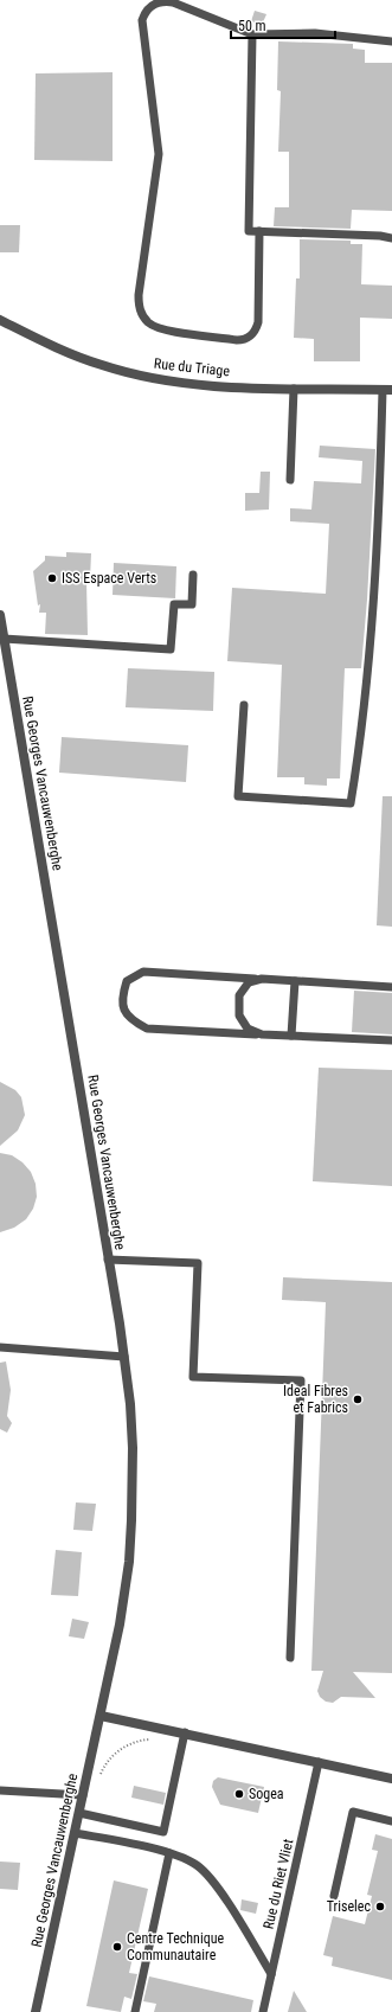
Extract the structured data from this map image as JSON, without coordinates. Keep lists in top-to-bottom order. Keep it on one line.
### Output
{"streets":{"street":["Rue du Triage","Rue Georges Vancauwenberghe"],"lane":["Rue du Riet Vliet"]},"places":["ISS Espace Verts","Ideal Fibres et Fabrics","Sogea","Triselec","Centre Technique Communautaire"],"scale_bar":"50 m"}
